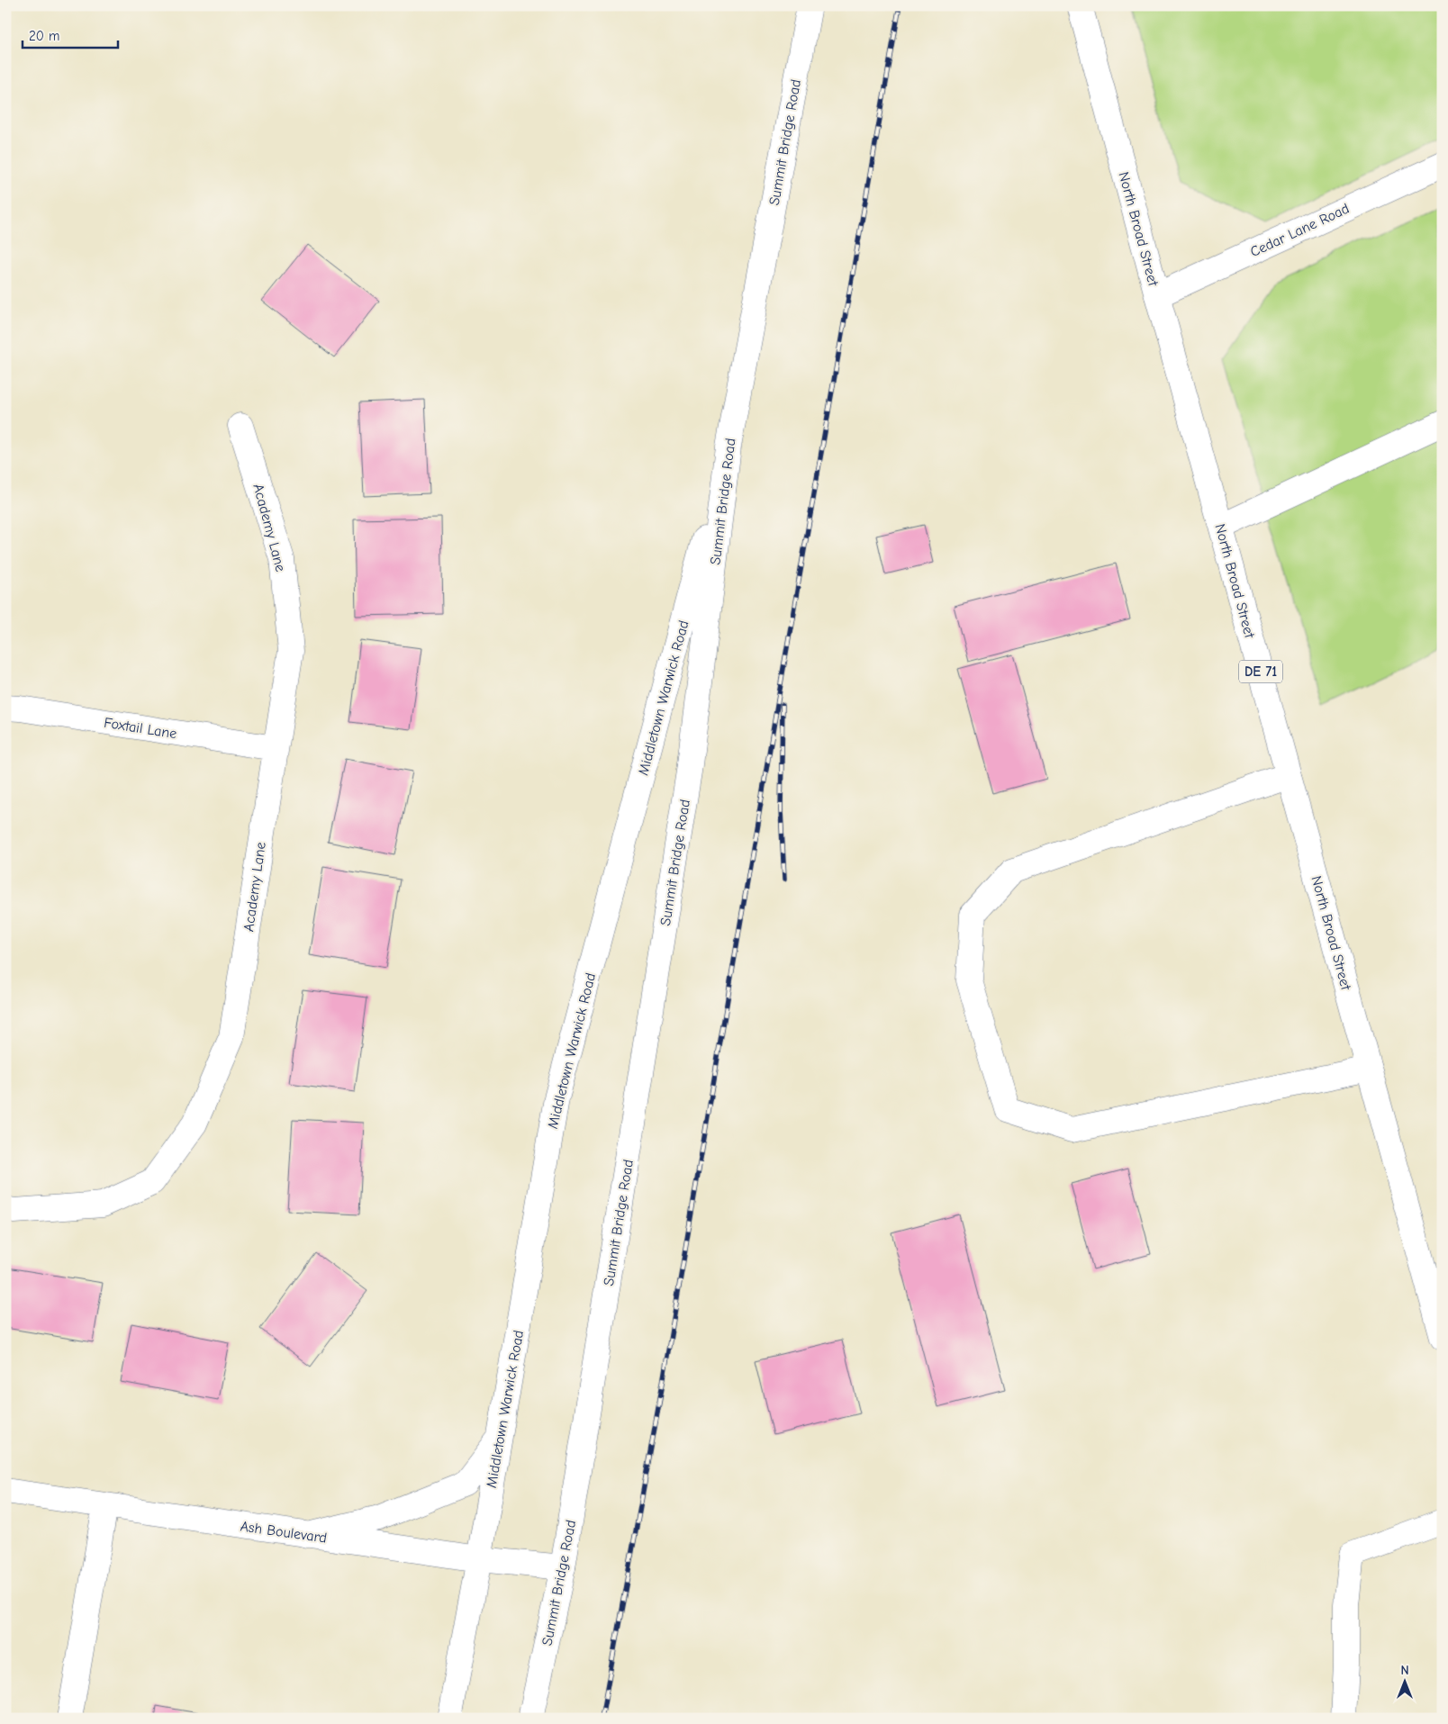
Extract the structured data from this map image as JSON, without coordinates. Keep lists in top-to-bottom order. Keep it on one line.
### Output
{"streets":{"main road":["Summit Bridge Road","North Broad Street","Cedar Lane Road","Academy Lane","DE 71","Middletown Warwick Road","Foxtail Lane","Ash Boulevard"]},"crossings":[["Summit Bridge Road","Middletown Warwick Road"],["Summit Bridge Road","Ash Boulevard"],["North Broad Street","Cedar Lane Road"],["Academy Lane","Foxtail Lane"],["Middletown Warwick Road","Ash Boulevard"]],"scale_bar":"20 m","north":"top"}
